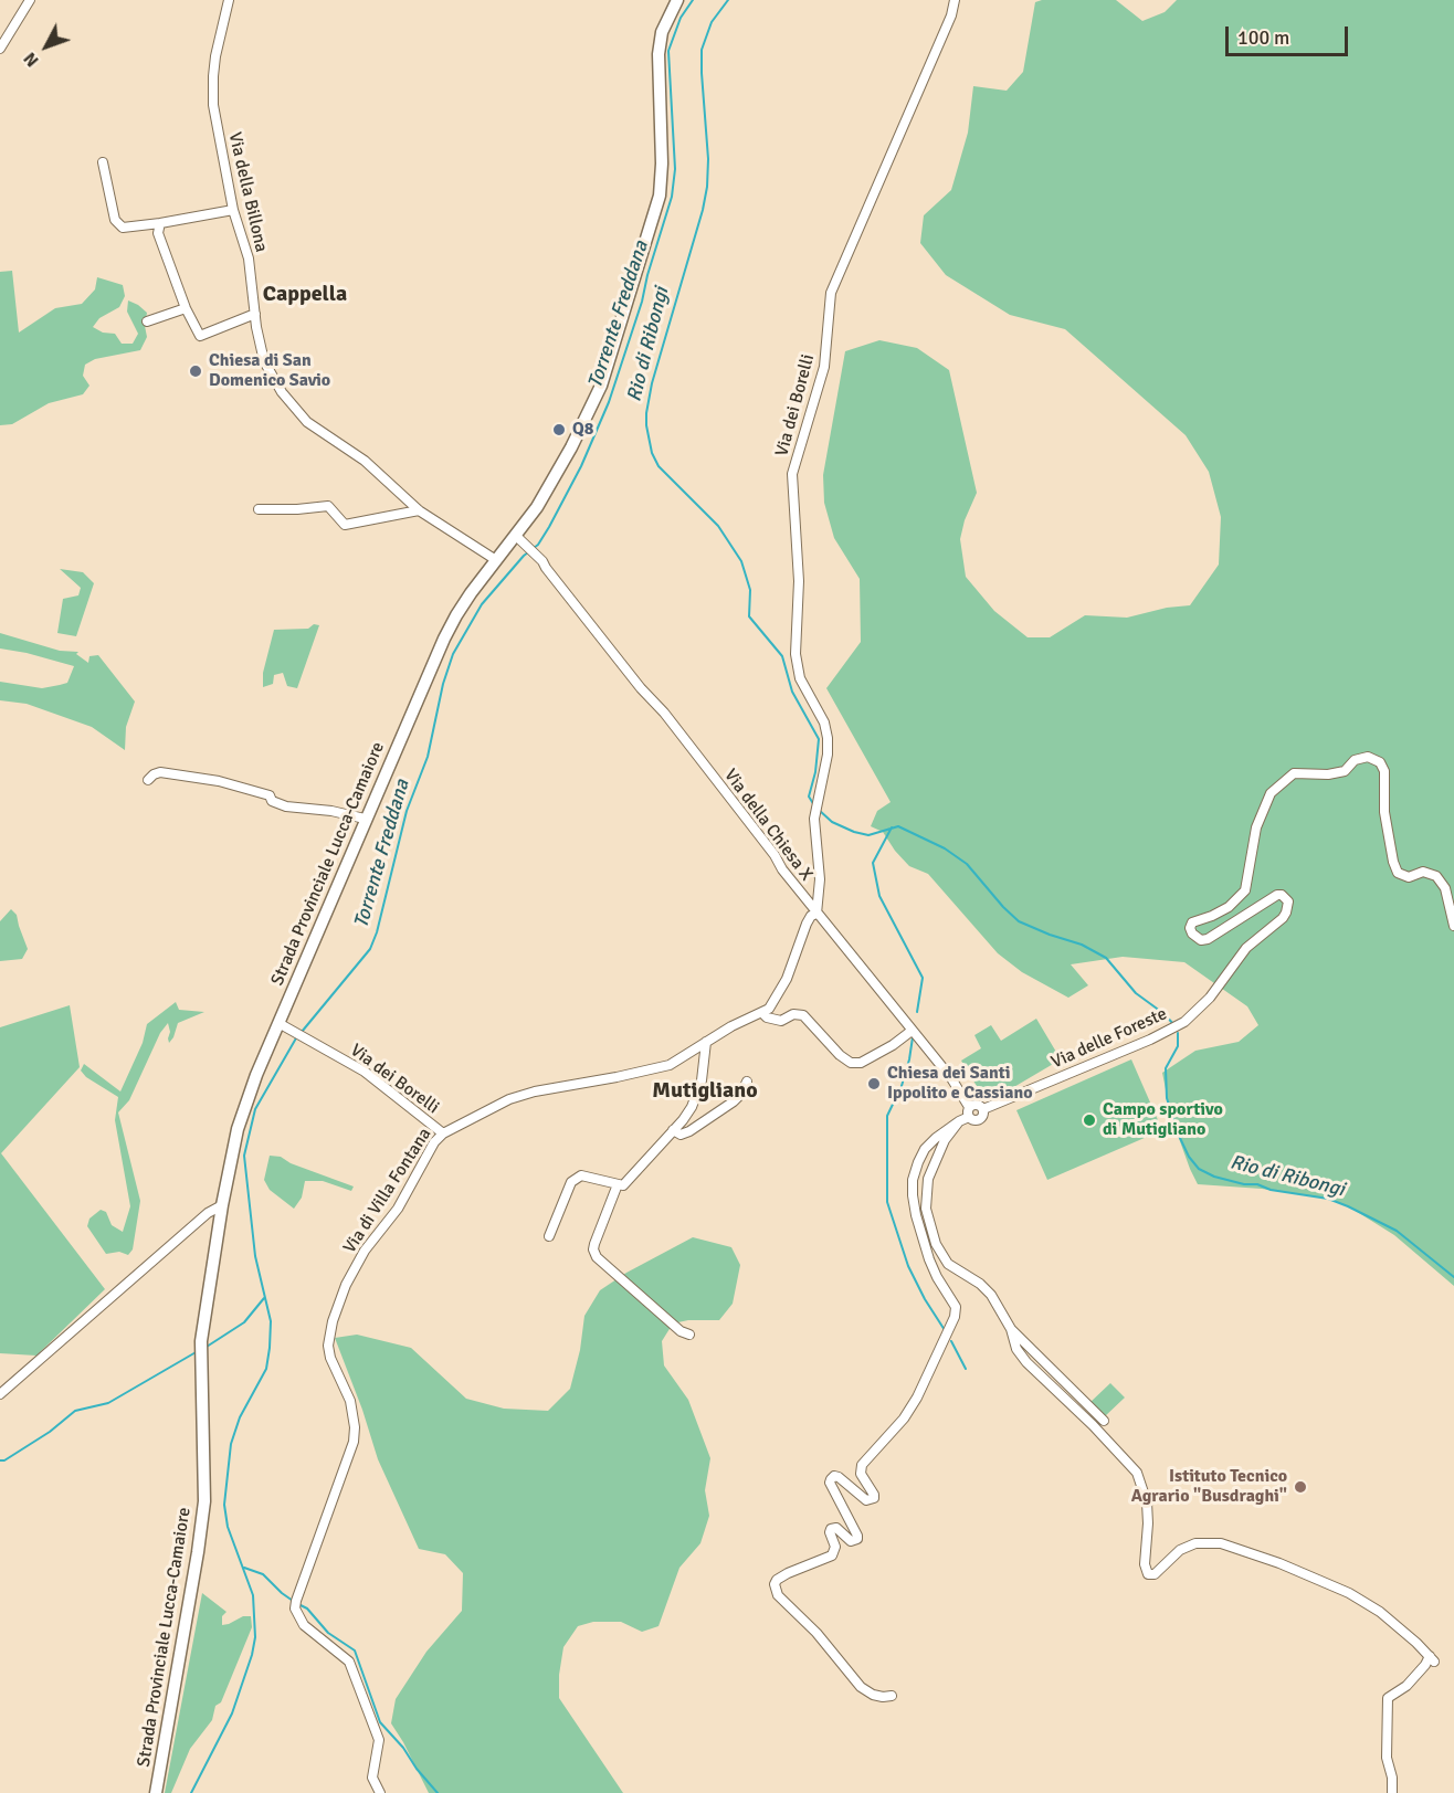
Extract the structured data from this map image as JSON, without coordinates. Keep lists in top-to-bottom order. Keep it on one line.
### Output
{"streets":{"main road":["Strada Provinciale Lucca-Camaiore"],"street":["Via della Billona","Via dei Borelli","Via della Chiesa X","Via delle Foreste","Via di Villa Fontana"]},"crossings":[["Via della Billona","Strada Provinciale Lucca-Camaiore"],["Via dei Borelli","Via della Chiesa X"],["Via dei Borelli","Strada Provinciale Lucca-Camaiore"],["Via dei Borelli","Via di Villa Fontana"],["Via della Chiesa X","Strada Provinciale Lucca-Camaiore"],["Via della Chiesa X","Via delle Foreste"],["Via della Chiesa X","Via di Villa Fontana"]],"districts":["Cappella","Mutigliano"],"water":["Torrente Freddana","Rio di Ribongi"],"places":["Chiesa di San Domenico Savio","Q8","Chiesa dei Santi Ippolito e Cassiano","Campo sportivo di Mutigliano","Istituto Tecnico Agrario \"Busdraghi\""],"scale_bar":"100 m","north":"bottom left"}
